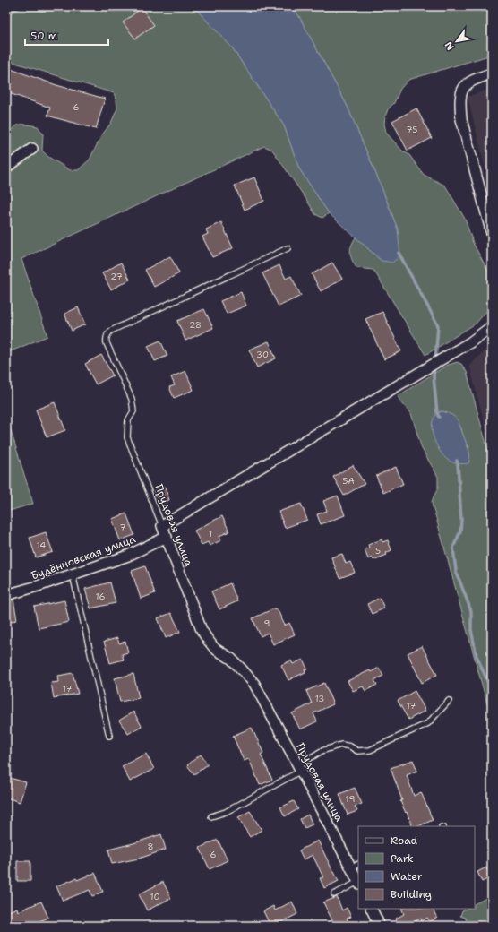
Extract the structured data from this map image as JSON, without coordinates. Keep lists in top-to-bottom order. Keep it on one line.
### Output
{"streets":{"street":["Прудовая улица","Будённовская улица"]},"crossings":[["Прудовая улица","Будённовская улица"]],"house_numbers":["6","75","27","28","30","5А","7","1","14","5","16","9","17","13","17","19","8","6","10"],"legend":["Road","Park","Water","Building"],"scale_bar":"50 m","north":"bottom left"}
